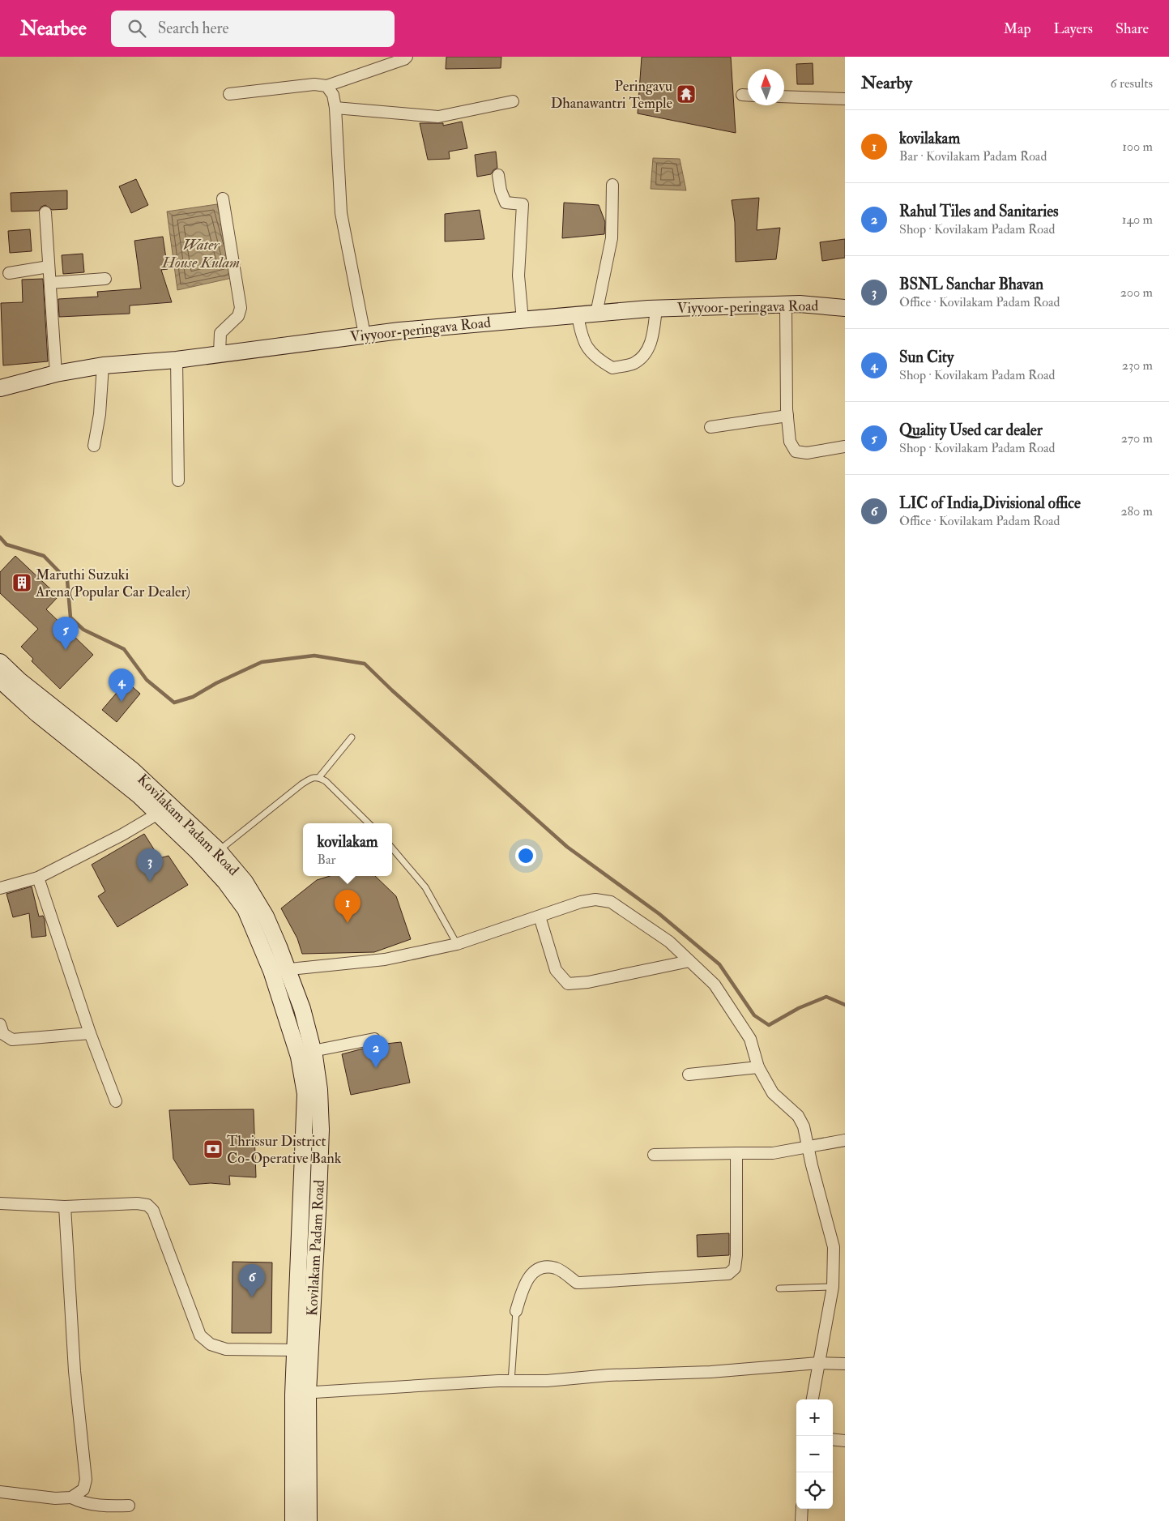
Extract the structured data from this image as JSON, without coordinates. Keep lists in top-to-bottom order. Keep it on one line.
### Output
{"streets":{"main road":["Viyyoor-peringava Road","Kovilakam Padam Road"]},"water":["Water House Kulam"],"places":{"temple":["Peringavu Dhanawantri Temple"],"building":["Maruthi Suzuki Arena(Popular Car Dealer)"],"bank":["Thrissur District Co-Operative Bank"]},"north":"top","page":{"header":"Nearbee","search":"Search here","nav":["Map","Layers","Share"],"heading":["Nearby","6 results"],"list":[{"mark":"1","name":"kovilakam","note":"Bar · Kovilakam Padam Road","value":"100 m"},{"mark":"2","name":"Rahul Tiles and Sanitaries","note":"Shop · Kovilakam Padam Road","value":"140 m"},{"mark":"3","name":"BSNL Sanchar Bhavan","note":"Office · Kovilakam Padam Road","value":"200 m"},{"mark":"4","name":"Sun City","note":"Shop · Kovilakam Padam Road","value":"230 m"},{"mark":"5","name":"Quality Used car dealer","note":"Shop · Kovilakam Padam Road","value":"270 m"},{"mark":"6","name":"LIC of India,Divisional office","note":"Office · Kovilakam Padam Road","value":"280 m"}],"pins":["5","4","3","1","2","6"],"popup":["kovilakam","Bar"],"map_buttons":["+","−"]}}
